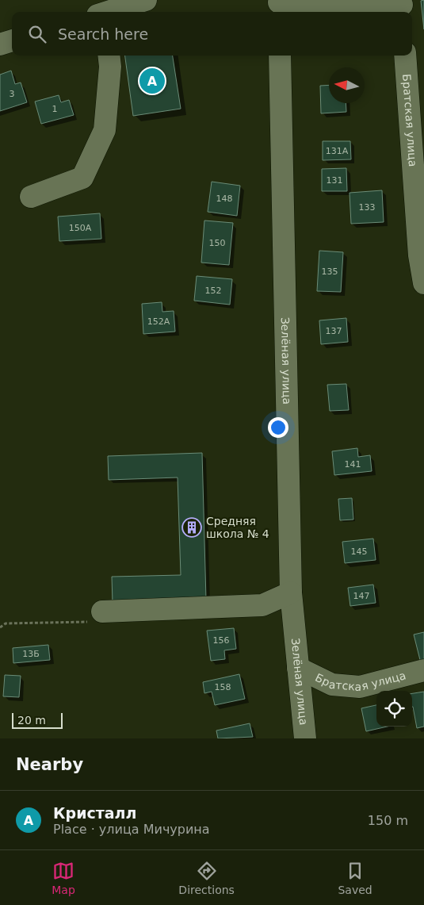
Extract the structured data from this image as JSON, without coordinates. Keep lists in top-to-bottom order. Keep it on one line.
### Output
{"streets":{"street":["Братская улица","Зелёная улица"]},"crossings":[["Братская улица","Зелёная улица"]],"places":{"building":["Средняя школа № 4"]},"house_numbers":["3","1","131А","131","148","133","150А","150","135","152","152А","137","141","145","147","156","13Б","158"],"scale_bar":"20 m","north":"left","page":{"search":"Search here","pins":"A","scale":"20 m","heading":"Nearby","list":[{"mark":"A","name":"Кристалл","note":"Place · улица Мичурина","value":"150 m"}],"nav":["Map","Directions","Saved"]}}
